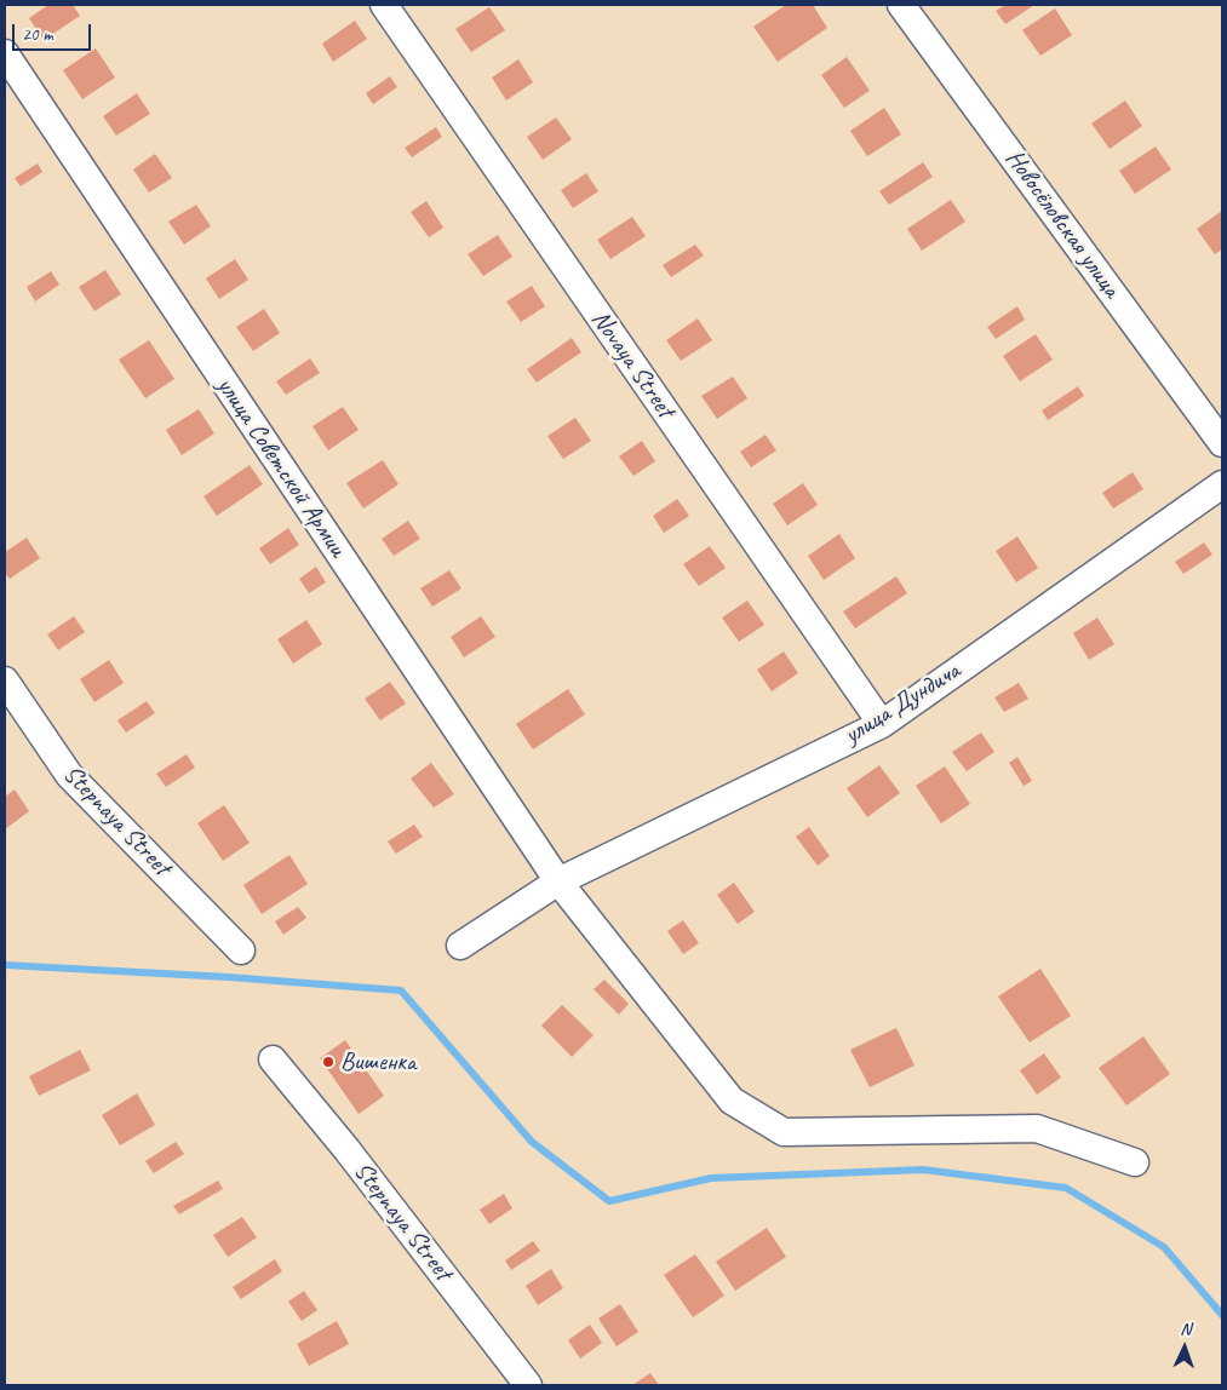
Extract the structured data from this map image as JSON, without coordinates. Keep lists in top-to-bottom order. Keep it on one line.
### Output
{"streets":{"street":["Новосёловская улица","Novaya Street","улица Советской Армии","улица Дундича","Stepnaya Street"]},"crossings":[["Novaya Street","улица Дундича"],["улица Советской Армии","улица Дундича"]],"places":["Вишенка"],"scale_bar":"20 m","north":"top"}
